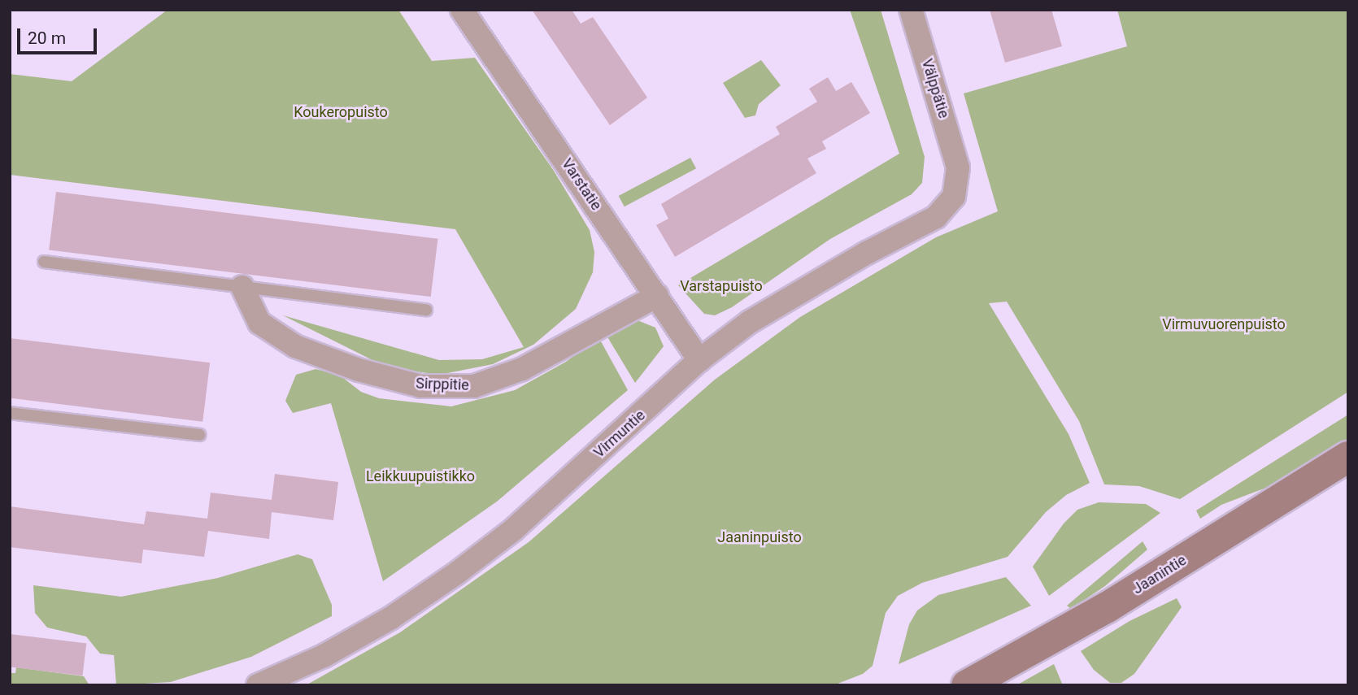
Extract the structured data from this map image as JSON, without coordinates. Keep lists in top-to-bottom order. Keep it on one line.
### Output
{"streets":{"main road":["Jaanintie"],"street":["Välppätie","Varstatie","Sirppitie","Virmuntie"]},"crossings":[["Välppätie","Virmuntie"],["Varstatie","Sirppitie"],["Varstatie","Virmuntie"]],"parks":["Koukeropuisto","Varstapuisto","Virmuvuorenpuisto","Leikkuupuistikko","Jaaninpuisto"],"scale_bar":"20 m"}
